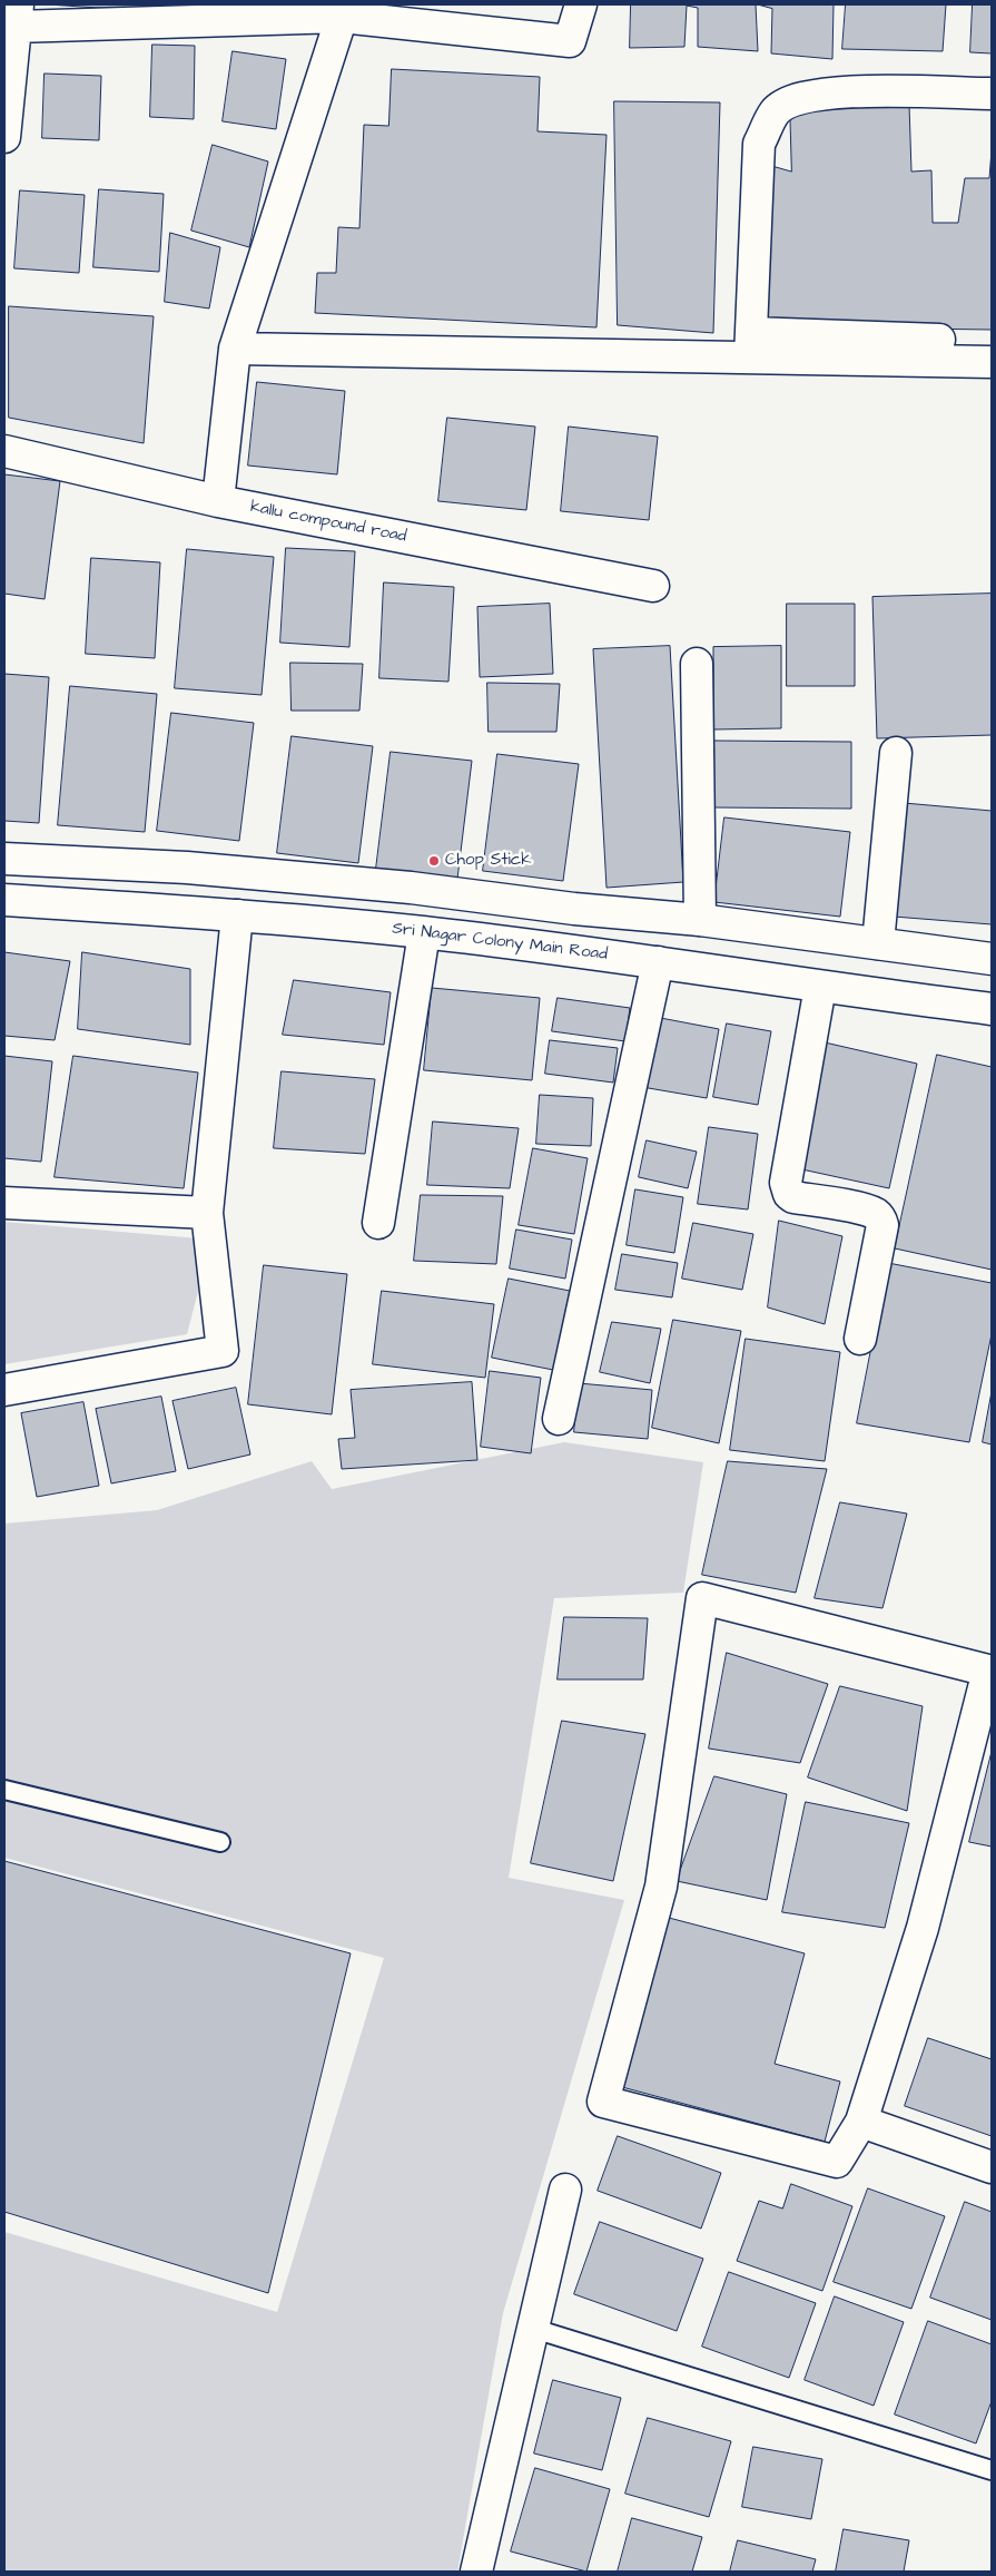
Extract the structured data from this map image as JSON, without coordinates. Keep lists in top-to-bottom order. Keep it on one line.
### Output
{"streets":{"street":["kallu compound road","Sri Nagar Colony Main Road"]},"places":["Chop Stick"]}
